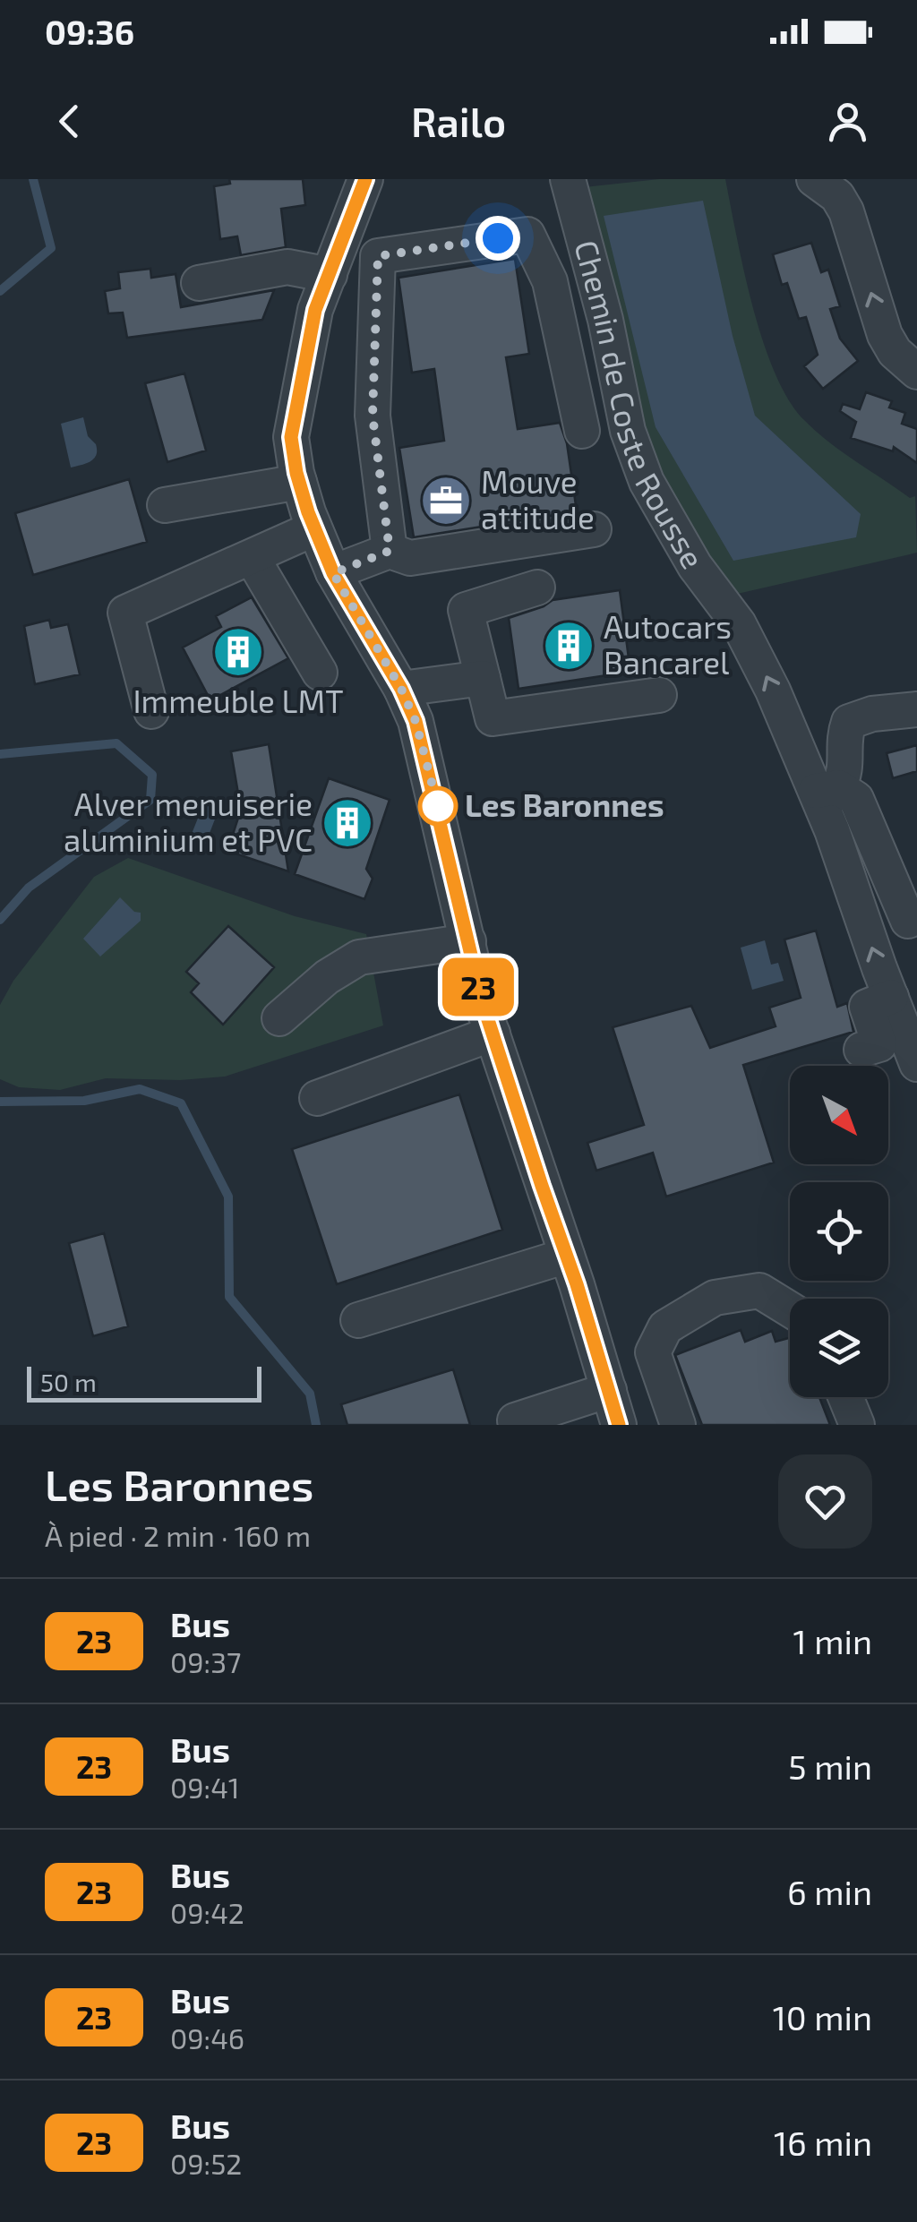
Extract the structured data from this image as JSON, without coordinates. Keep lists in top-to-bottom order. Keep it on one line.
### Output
{"streets":{"street":["Chemin de Coste Rousse"]},"places":{"office":["Mouve attitude"],"building":["Autocars Bancarel","Immeuble LMT","Alver menuiserie aluminium et PVC"],"other":["Les Baronnes"]},"lines":["bus line 23"],"scale_bar":"50 m","north":"bottom right","page":{"status":"09:36","header":"Railo","on_map":"23","scale":"50 m","heading":["Les Baronnes","À pied · 2 min · 160 m"],"list":[{"mark":"23","name":"Bus","note":"09:37","value":"1 min"},{"mark":"23","name":"Bus","note":"09:41","value":"5 min"},{"mark":"23","name":"Bus","note":"09:42","value":"6 min"},{"mark":"23","name":"Bus","note":"09:46","value":"10 min"},{"mark":"23","name":"Bus","note":"09:52","value":"16 min"}]}}
